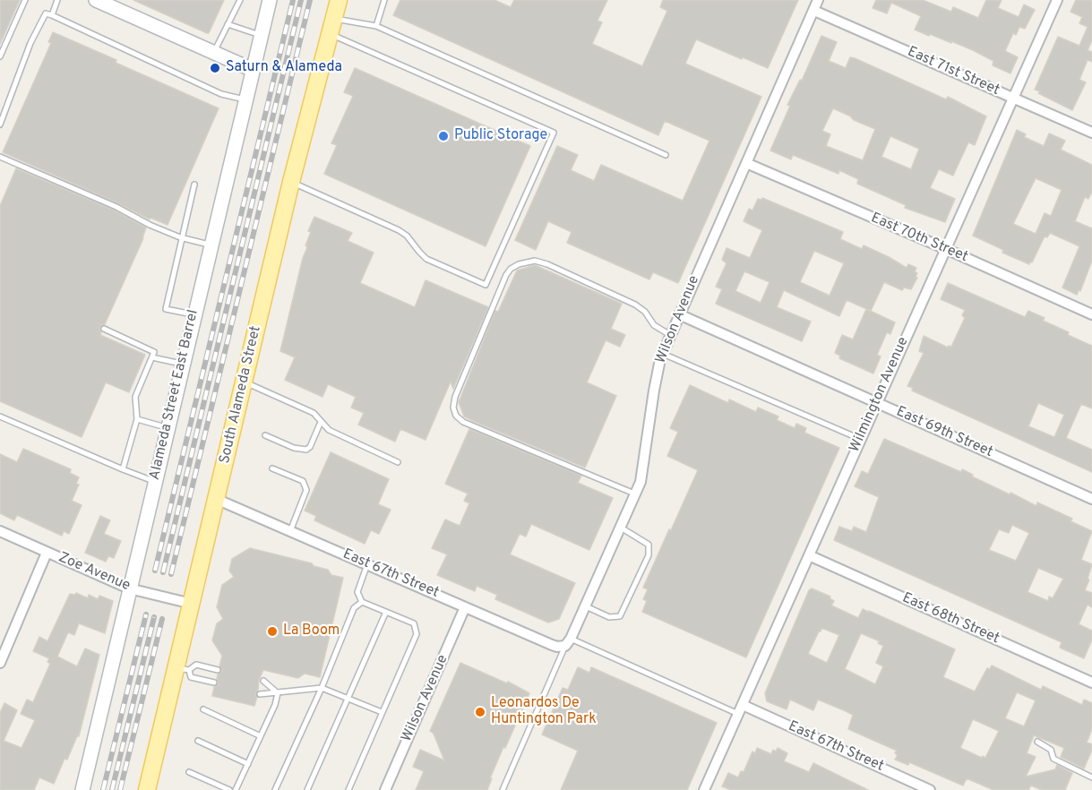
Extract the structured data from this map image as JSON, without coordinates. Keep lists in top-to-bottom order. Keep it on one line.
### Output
{"streets":{"main road":["South Alameda Street"],"street":["East 71st Street","East 70th Street","Wilson Avenue","Alameda Street East Barrel","Wilmington Avenue","East 69th Street","Zoe Avenue","East 67th Street","East 68th Street"]},"crossings":[["East 71st Street","Wilson Avenue"],["East 71st Street","Wilmington Avenue"],["East 70th Street","Wilson Avenue"],["East 70th Street","Wilmington Avenue"],["Wilson Avenue","East 69th Street"],["Wilson Avenue","East 67th Street"],["Alameda Street East Barrel","Zoe Avenue"],["South Alameda Street","Zoe Avenue"],["South Alameda Street","East 67th Street"],["Wilmington Avenue","East 69th Street"],["Wilmington Avenue","East 67th Street"],["Wilmington Avenue","East 68th Street"]],"places":["Saturn & Alameda","Public Storage","La Boom","Leonardos De Huntington Park"]}
